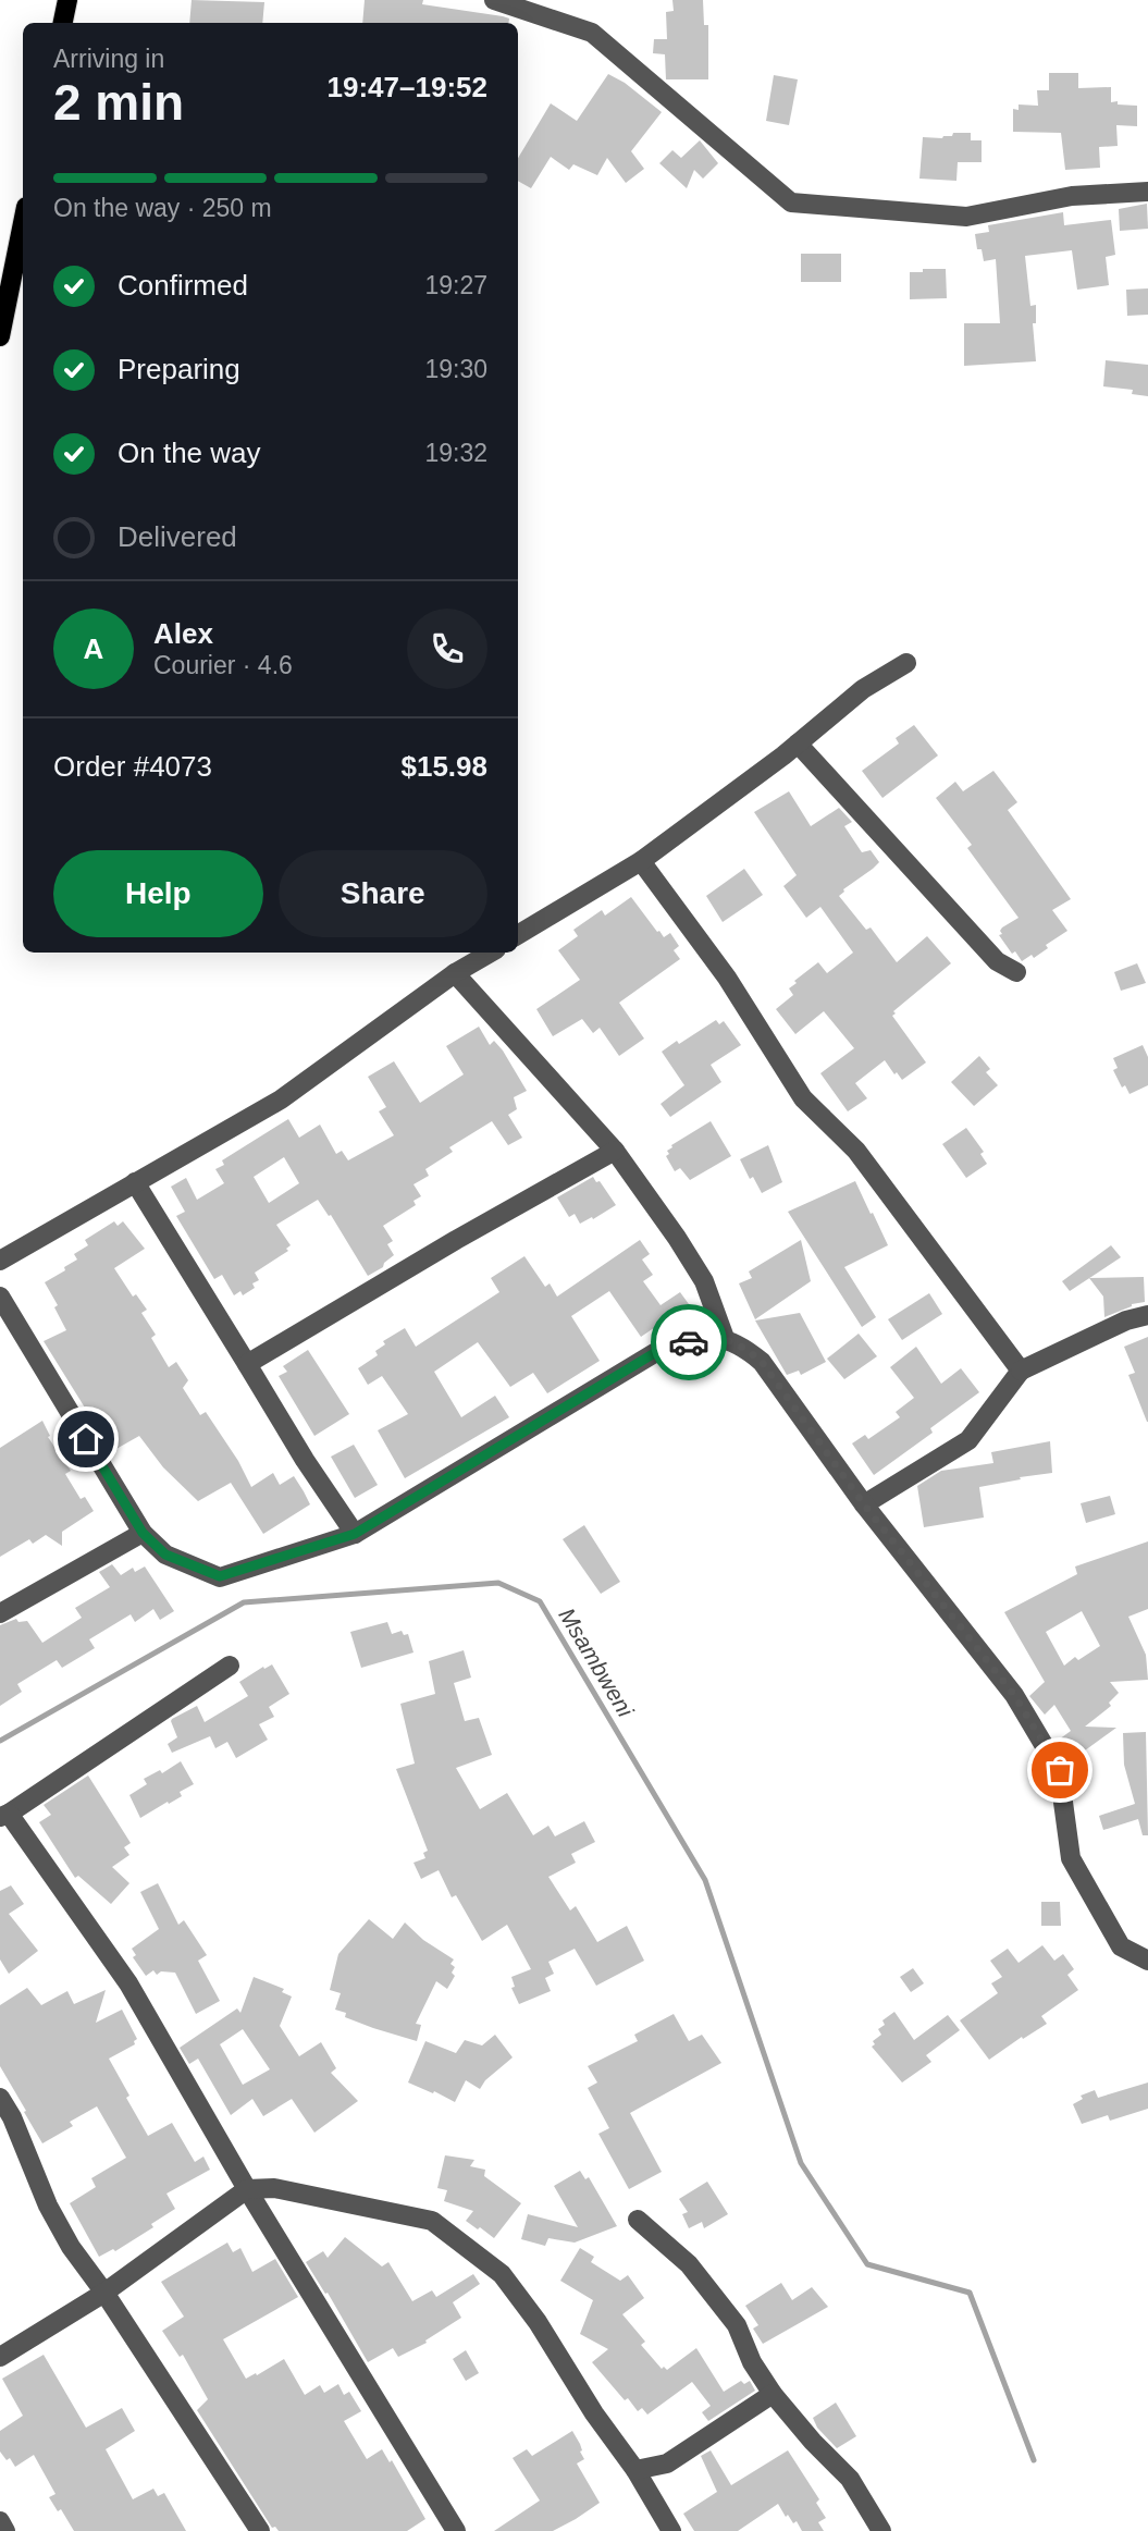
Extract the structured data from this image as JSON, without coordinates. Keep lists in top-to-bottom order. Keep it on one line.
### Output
{"water":["Msambweni"],"page":{"heading":["2 min","Arriving in","19:47–19:52"],"panel":["Alex","Courier · 4.6","Order #4073","$15.98"],"bar":"On the way · 250 m","list":[["Confirmed","19:27"],["Preparing","19:30"],["On the way","19:32"],"Delivered"],"round":"A","buttons":["Help","Share"]}}
